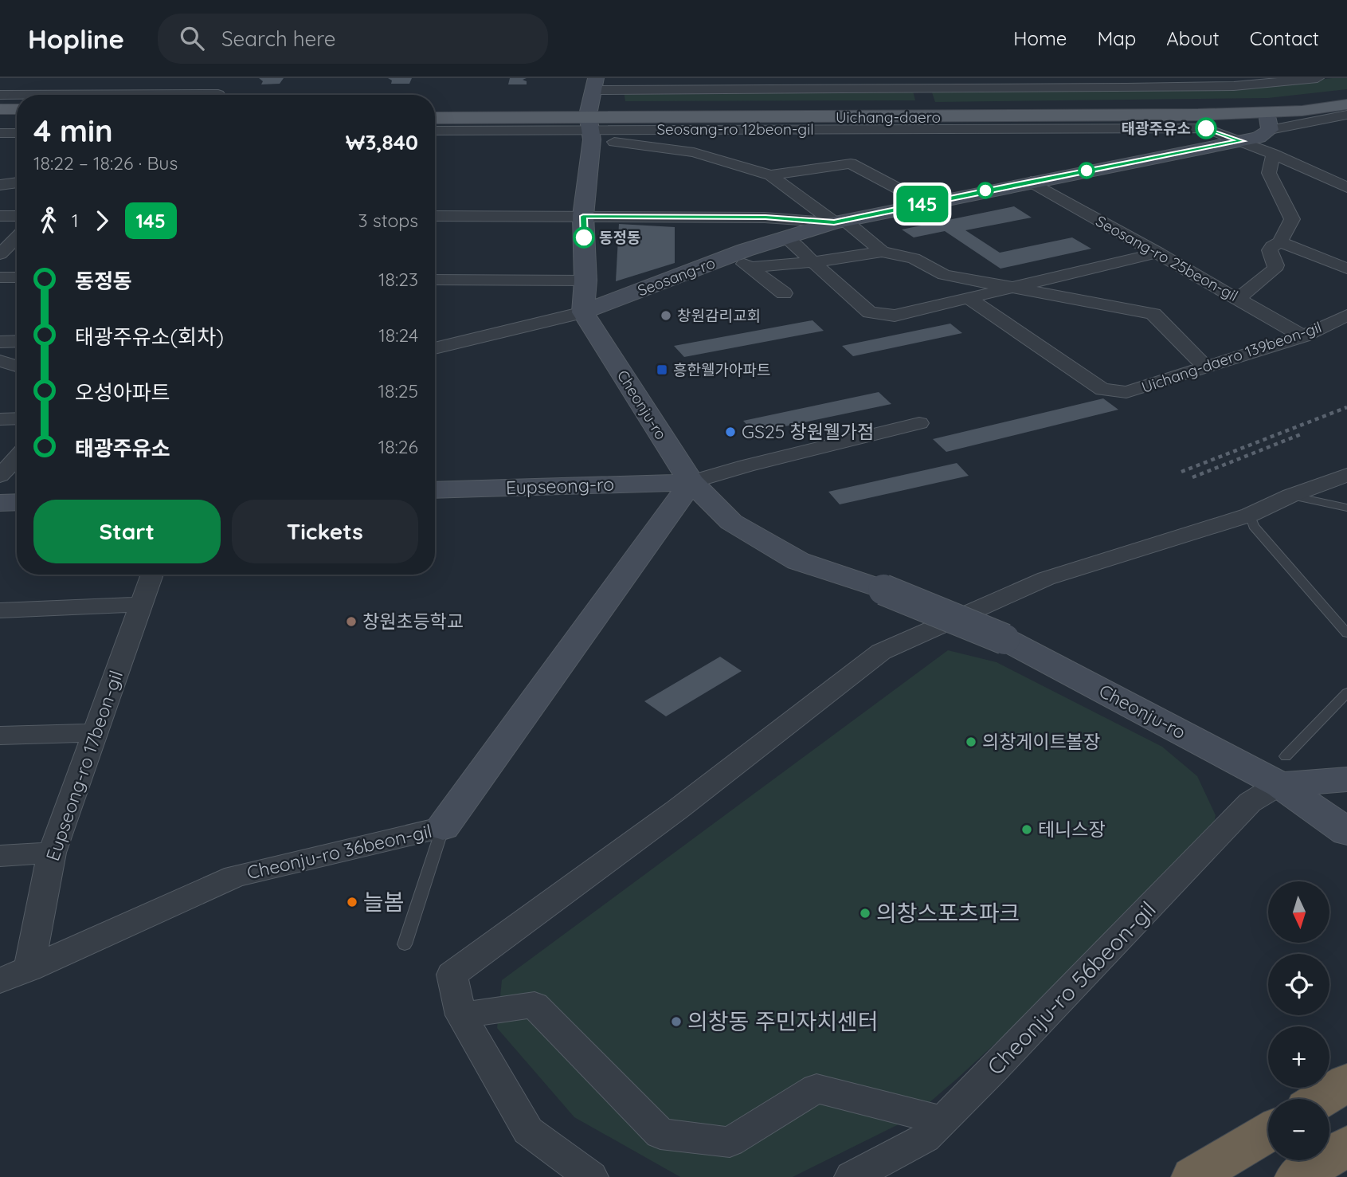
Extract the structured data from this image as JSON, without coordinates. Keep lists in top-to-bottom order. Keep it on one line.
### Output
{"streets":{"main road":["Uichang-daero","Seosang-ro","Cheonju-ro","Eupseong-ro","Cheonju-ro 36beon-gil"],"street":["Seosang-ro 12beon-gil","Seosang-ro 25beon-gil","Uichang-daero 139beon-gil","Eupseong-ro 17beon-gil","Cheonju-ro 56beon-gil"]},"crossings":[["Uichang-daero","Seosang-ro 12beon-gil"],["Uichang-daero","Seosang-ro"],["Seosang-ro 12beon-gil","Seosang-ro"],["Seosang-ro 25beon-gil","Seosang-ro"],["Seosang-ro 25beon-gil","Uichang-daero 139beon-gil"],["Seosang-ro","Cheonju-ro"],["Cheonju-ro","Eupseong-ro"],["Cheonju-ro","Cheonju-ro 36beon-gil"],["Cheonju-ro","Cheonju-ro 56beon-gil"],["Eupseong-ro","Cheonju-ro 36beon-gil"],["Eupseong-ro 17beon-gil","Cheonju-ro 36beon-gil"]],"places":{"other":["태광주유소","동정동","창원감리교회","GS25 창원웰가점","창원초등학교","의창게이트볼장","테니스장","늘봄","의창스포츠파크","의창동 주민자치센터"],"transit":["흥한웰가아파트"]},"lines":["bus line 145"],"north":"bottom","page":{"header":"Hopline","search":"Search here","nav":["Home","Map","About","Contact"],"on_map":"145","heading":["4 min","18:22 – 18:26 · Bus","₩3,840"],"legs":["1","145","3 stops"],"list":[{"name":"동정동","value":"18:23"},{"name":"태광주유소(회차)","value":"18:24"},{"name":"오성아파트","value":"18:25"},{"name":"태광주유소","value":"18:26"}],"buttons":["Start","Tickets"],"map_buttons":["+","−"]}}
